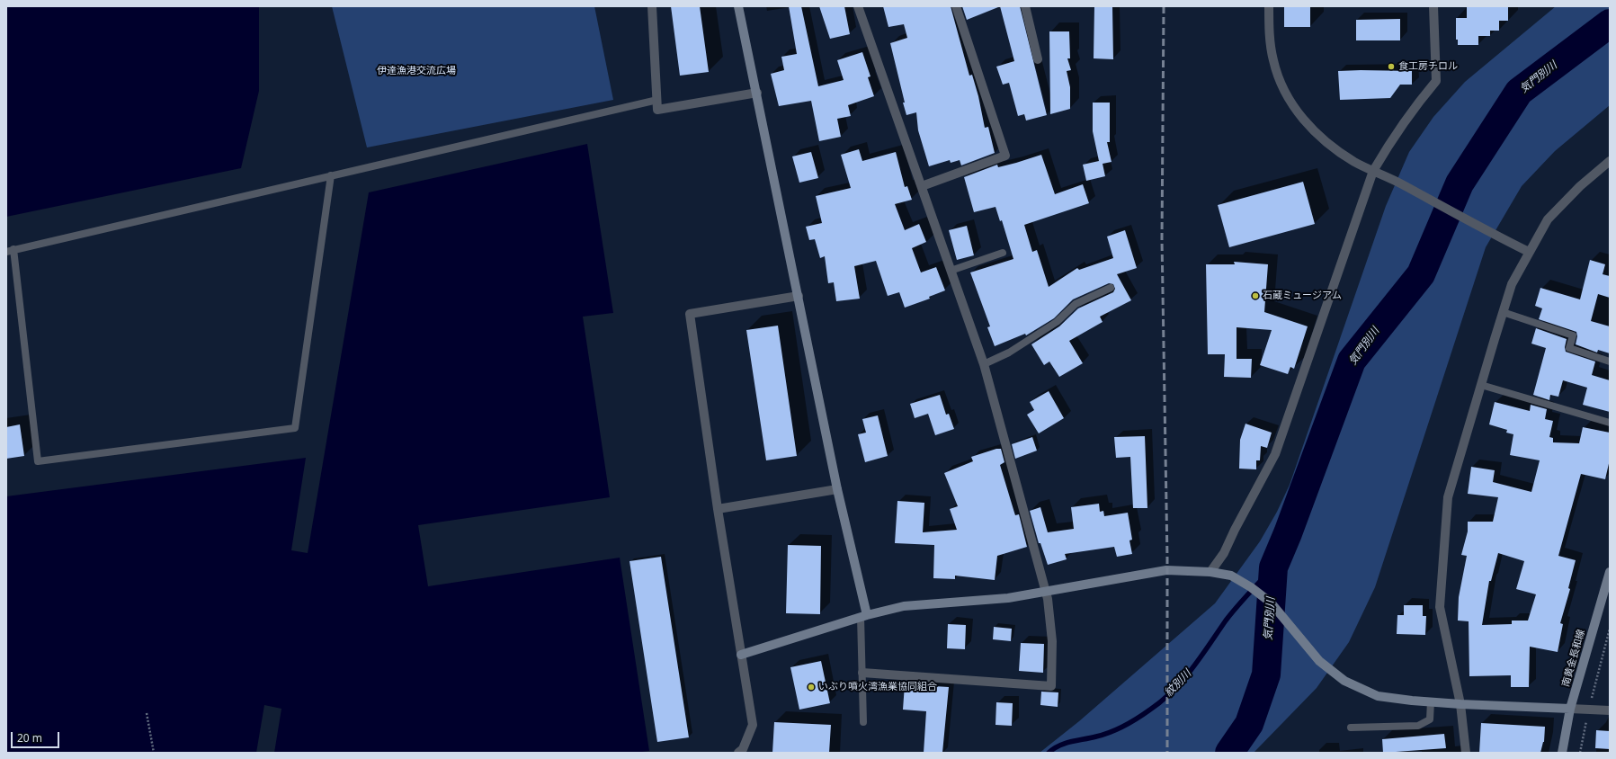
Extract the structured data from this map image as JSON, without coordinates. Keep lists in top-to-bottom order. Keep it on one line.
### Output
{"streets":{"street":["南黄金長和線"]},"water":["気門別川","紋別川"],"parks":["伊達漁港交流広場"],"places":["食工房チロル","石蔵ミュージアム","いぶり噴火湾漁業協同組合"],"scale_bar":"20 m"}
